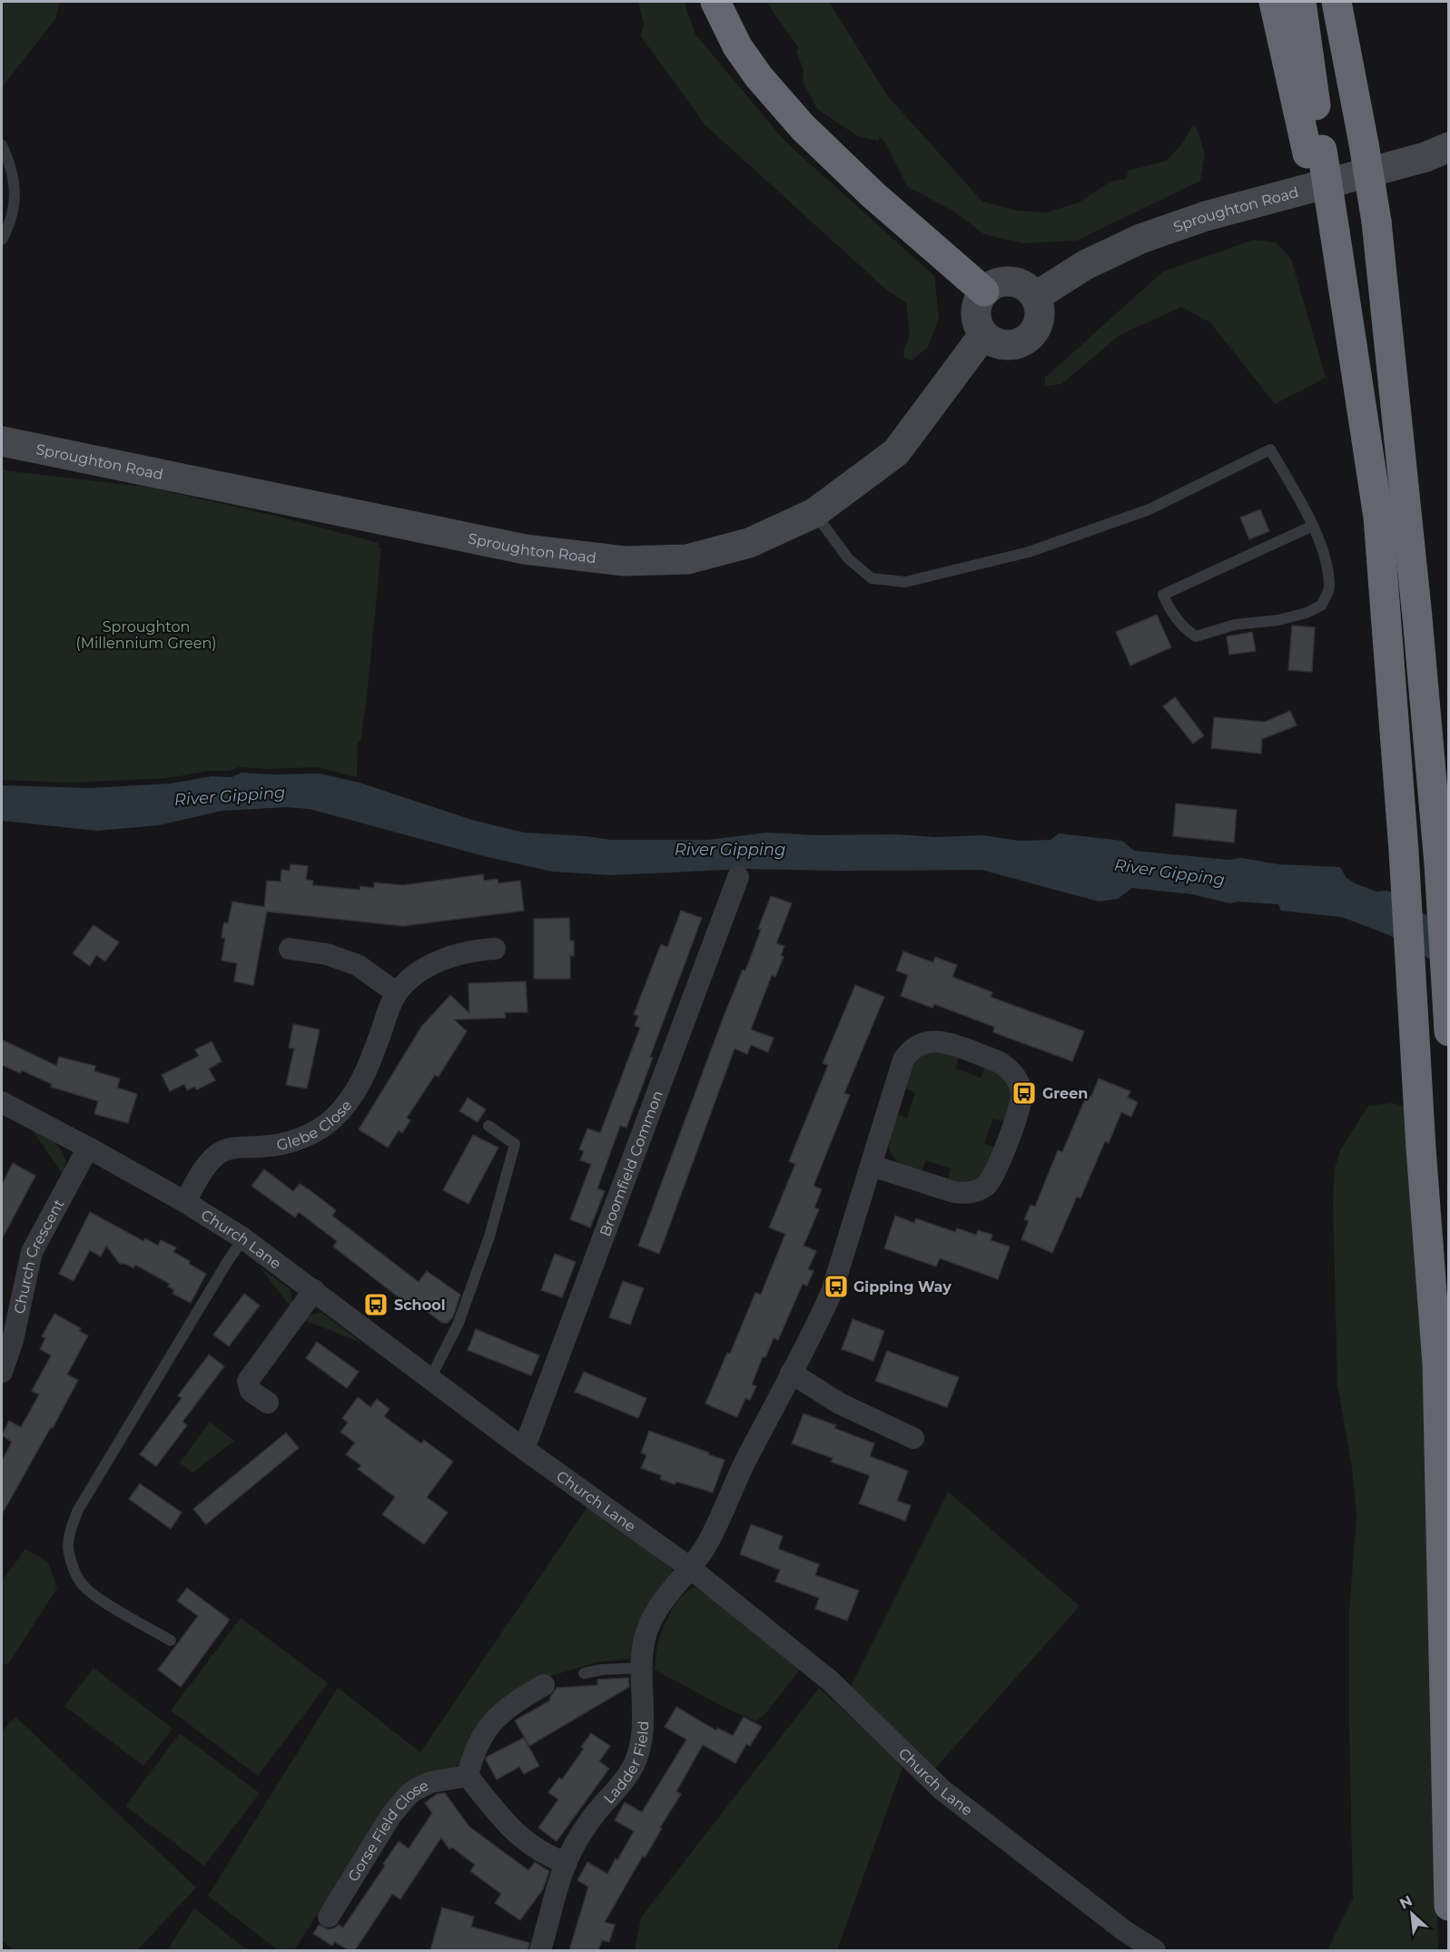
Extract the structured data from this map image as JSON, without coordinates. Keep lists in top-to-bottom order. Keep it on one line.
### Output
{"streets":{"street":["Sproughton Road","Glebe Close","Broomfield Common","Church Lane","Church Crescent","Ladder Field","Gorse Field Close"]},"crossings":[["Glebe Close","Church Lane"],["Broomfield Common","Church Lane"],["Church Lane","Church Crescent"],["Church Lane","Ladder Field"]],"water":["River Gipping"],"parks":["Sproughton (Millennium Green)"],"places":{"bus stop":["Green","Gipping Way","School"]},"north":"top left"}
